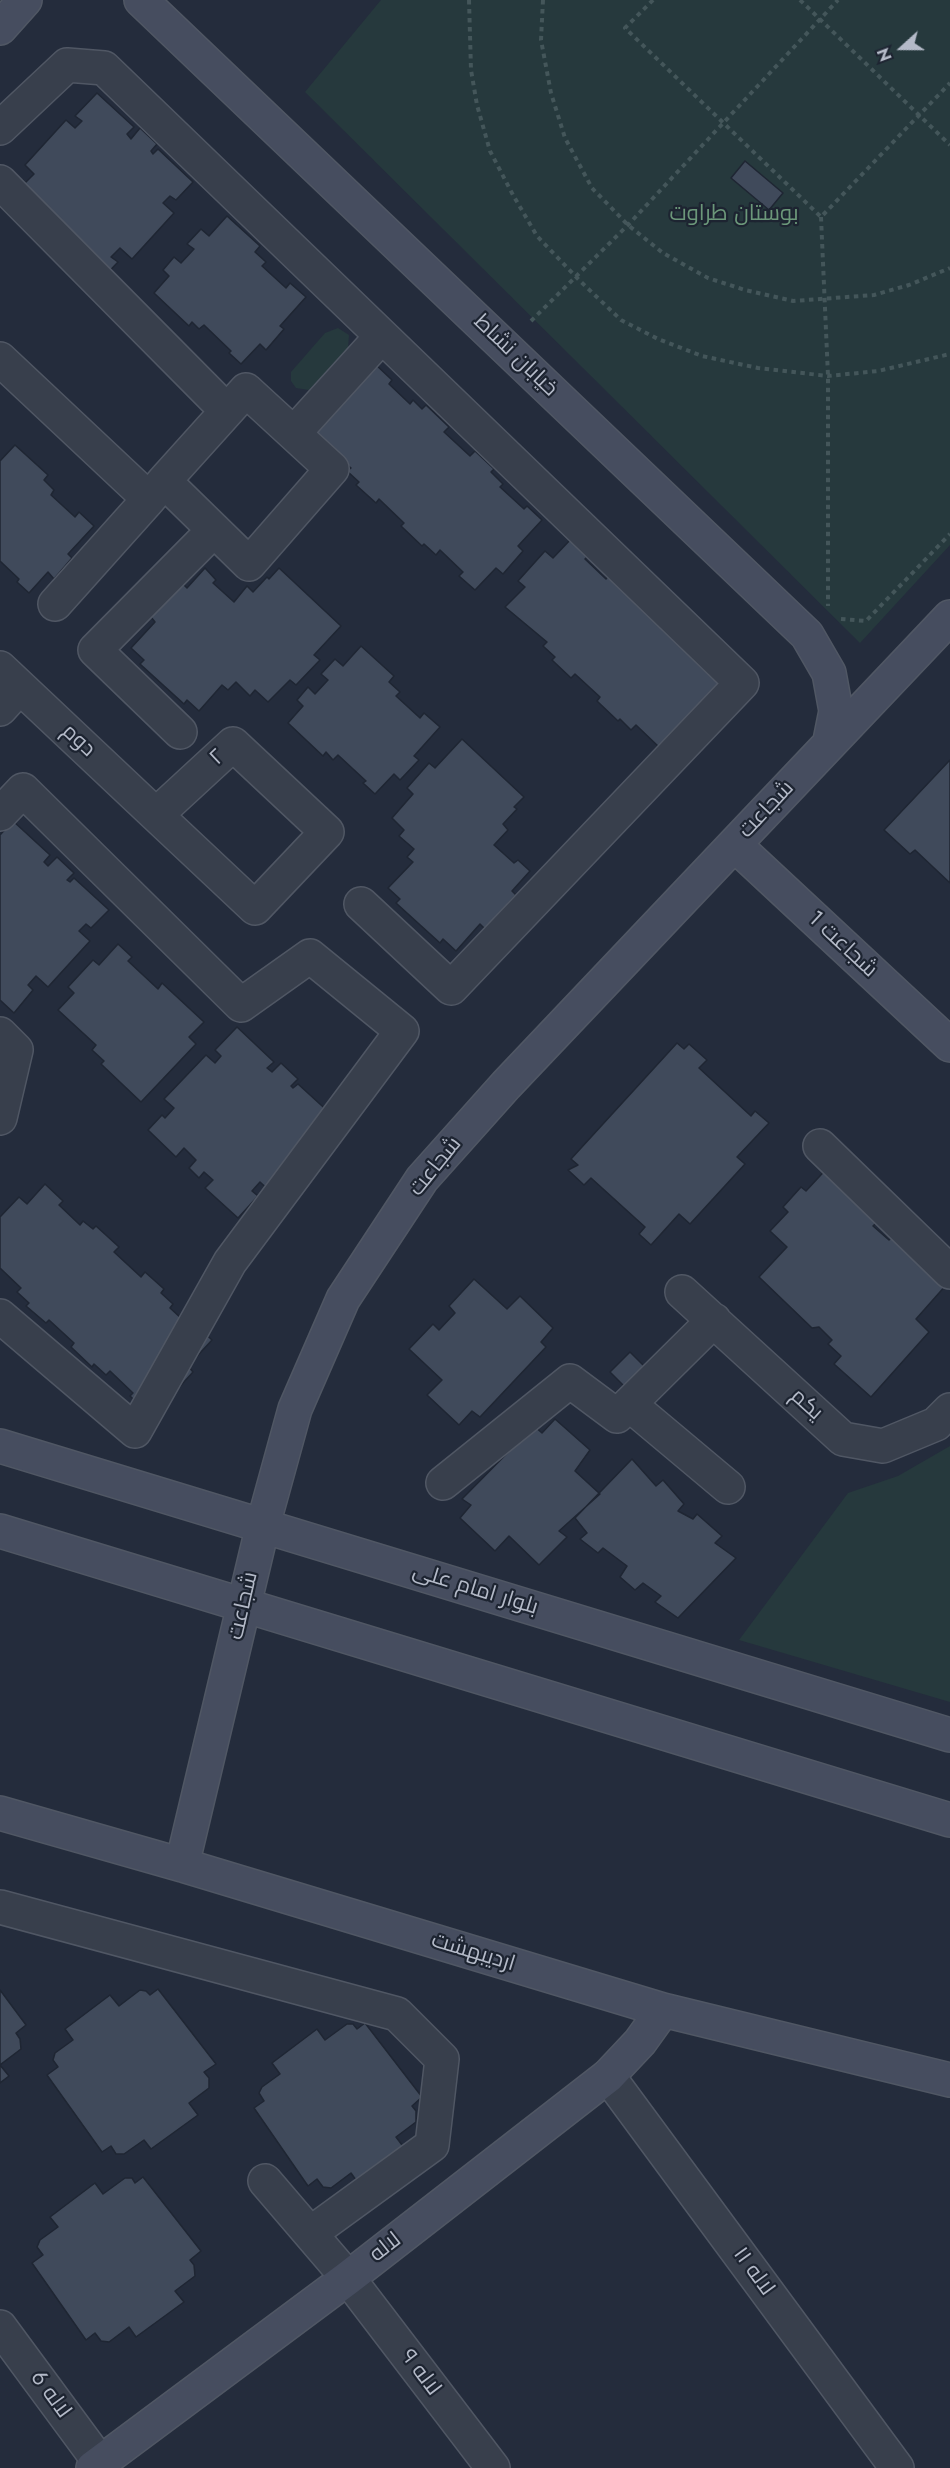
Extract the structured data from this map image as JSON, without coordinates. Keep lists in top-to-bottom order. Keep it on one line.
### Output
{"streets":{"street":["خیابان نشاط","دوم","۲","شجاعت","شجاعت 1","یکم","بلوار امام علی","اردیبهشت","لاله","لاله ۱۱","لاله ۹","لاله 6"]},"crossings":[["خیابان نشاط","شجاعت"],["دوم","۲"],["شجاعت","شجاعت 1"],["شجاعت","بلوار امام علی"],["شجاعت","اردیبهشت"],["اردیبهشت","لاله"],["لاله","لاله ۱۱"],["لاله","لاله ۹"],["لاله","لاله 6"]],"parks":["بوستان طراوت"],"north":"left"}
